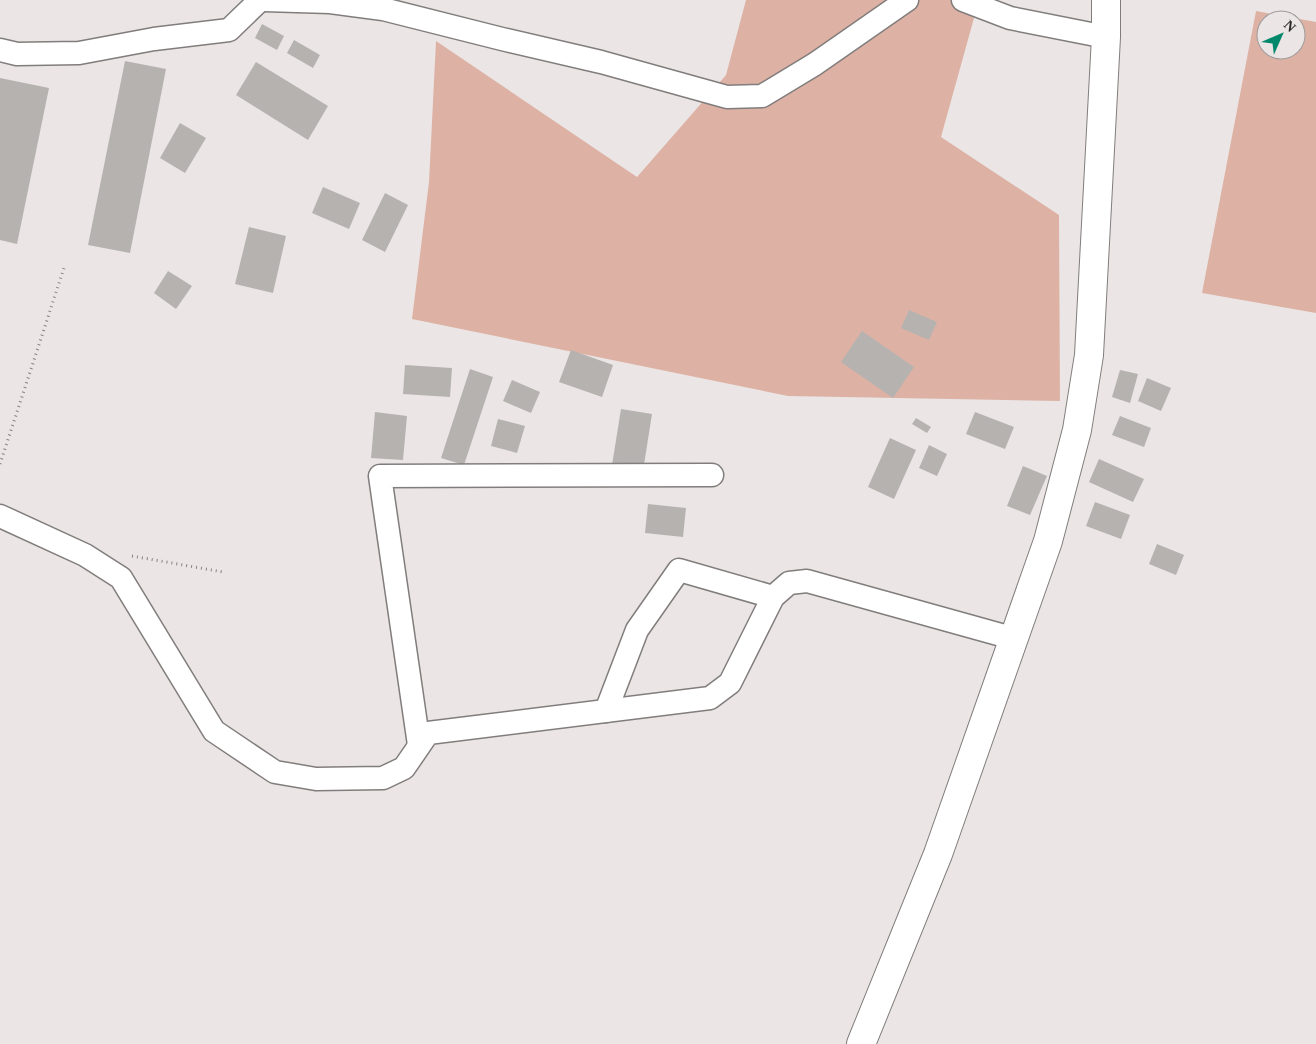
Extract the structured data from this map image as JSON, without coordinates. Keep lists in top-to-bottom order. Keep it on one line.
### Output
{"north":"top right"}
